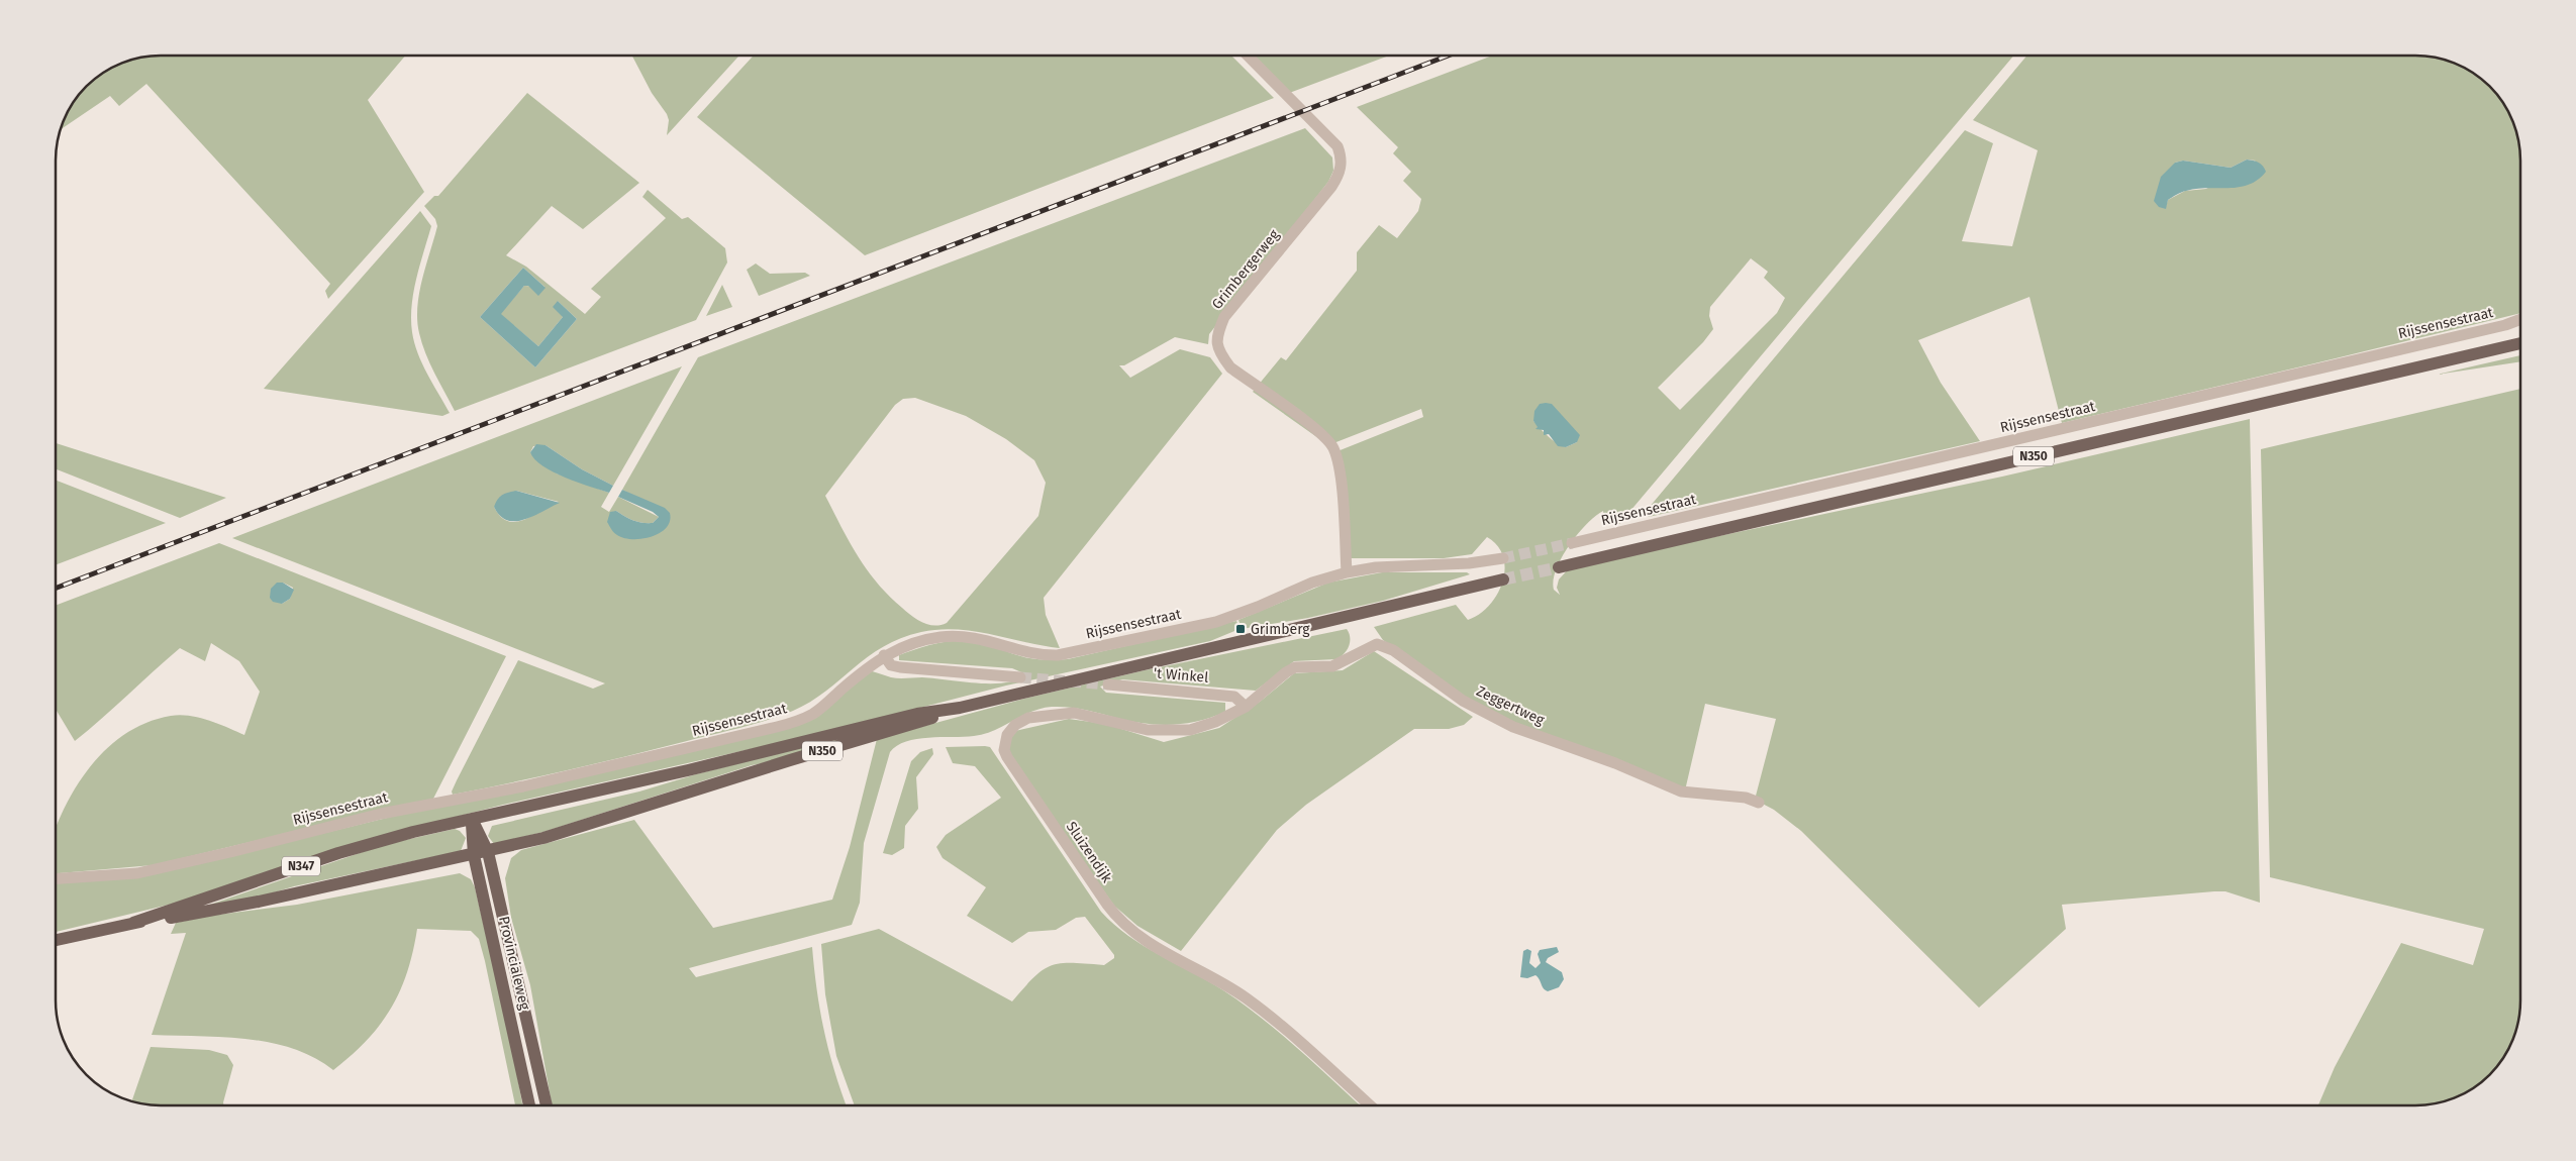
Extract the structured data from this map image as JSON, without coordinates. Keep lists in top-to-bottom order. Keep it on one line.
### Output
{"streets":{"main road":["N350","N347","Provincialeweg"],"street":["Grimbergerweg","Rijssensestraat","'t Winkel","Zeggertweg","Sluizendijk"]},"crossings":[["Grimbergerweg","Rijssensestraat"],["N350","N347"],["N350","Provincialeweg"],["'t Winkel","Zeggertweg"],["'t Winkel","Sluizendijk"],["Zeggertweg","Sluizendijk"],["N347","Provincialeweg"]],"places":{"transit":["Grimberg"]}}
